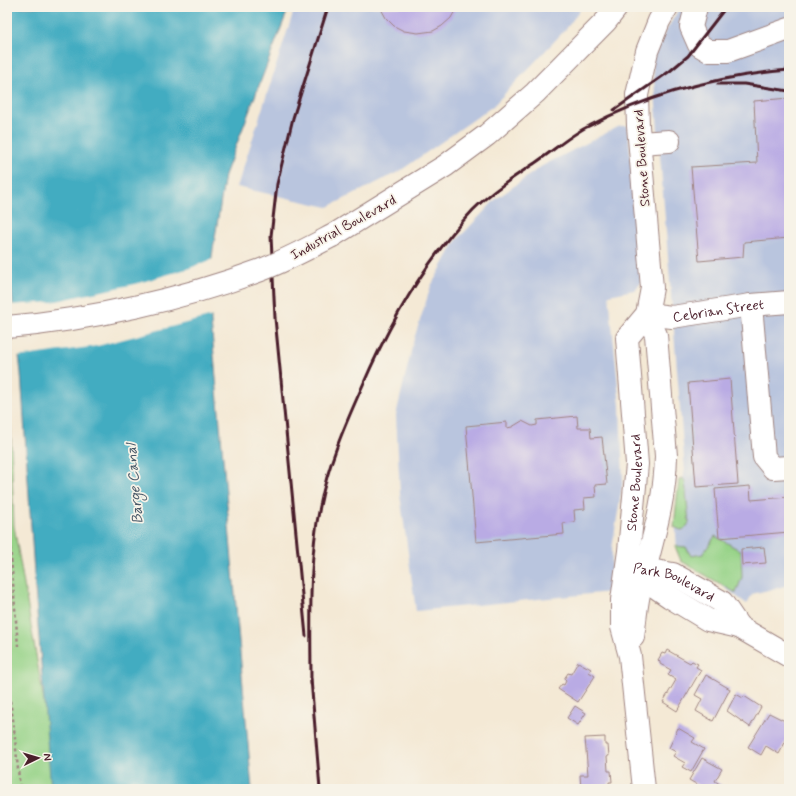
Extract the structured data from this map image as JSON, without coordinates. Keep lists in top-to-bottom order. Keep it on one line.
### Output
{"streets":{"street":["Stone Boulevard","Industrial Boulevard","Cebrian Street","Park Boulevard"]},"crossings":[["Stone Boulevard","Cebrian Street"],["Stone Boulevard","Park Boulevard"]],"water":["Barge Canal"],"north":"right"}
